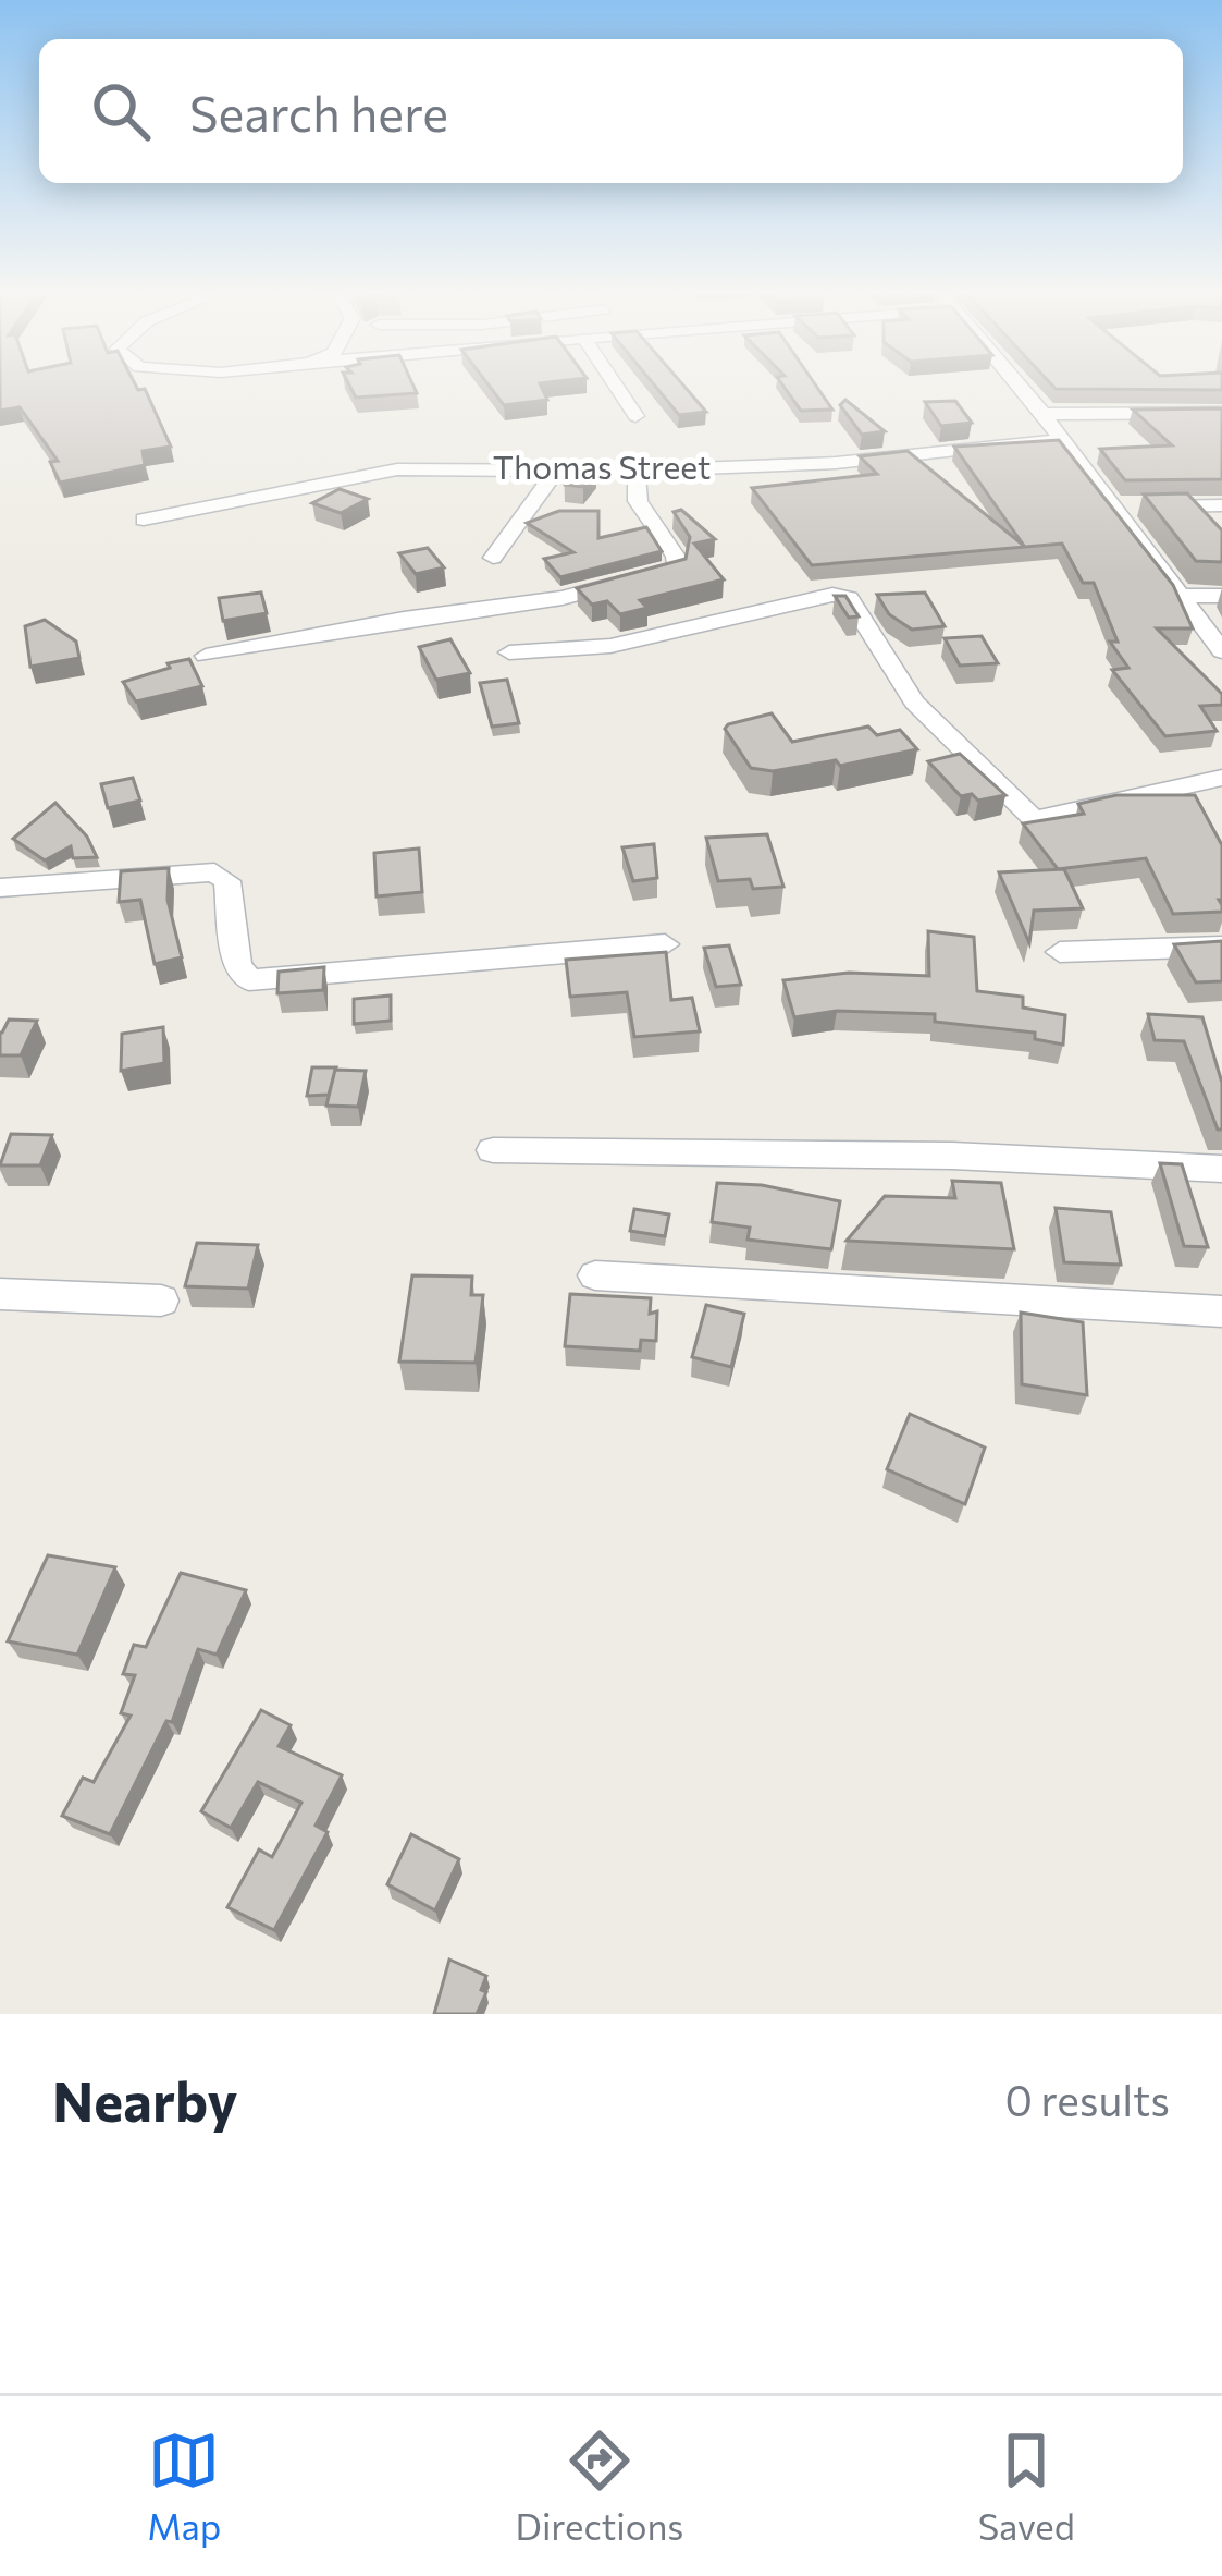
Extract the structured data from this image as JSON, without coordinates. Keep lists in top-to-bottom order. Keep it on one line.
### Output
{"streets":{"street":["Thomas Street"]},"page":{"search":"Search here","heading":["Nearby","0 results"],"nav":["Map","Directions","Saved"]}}
